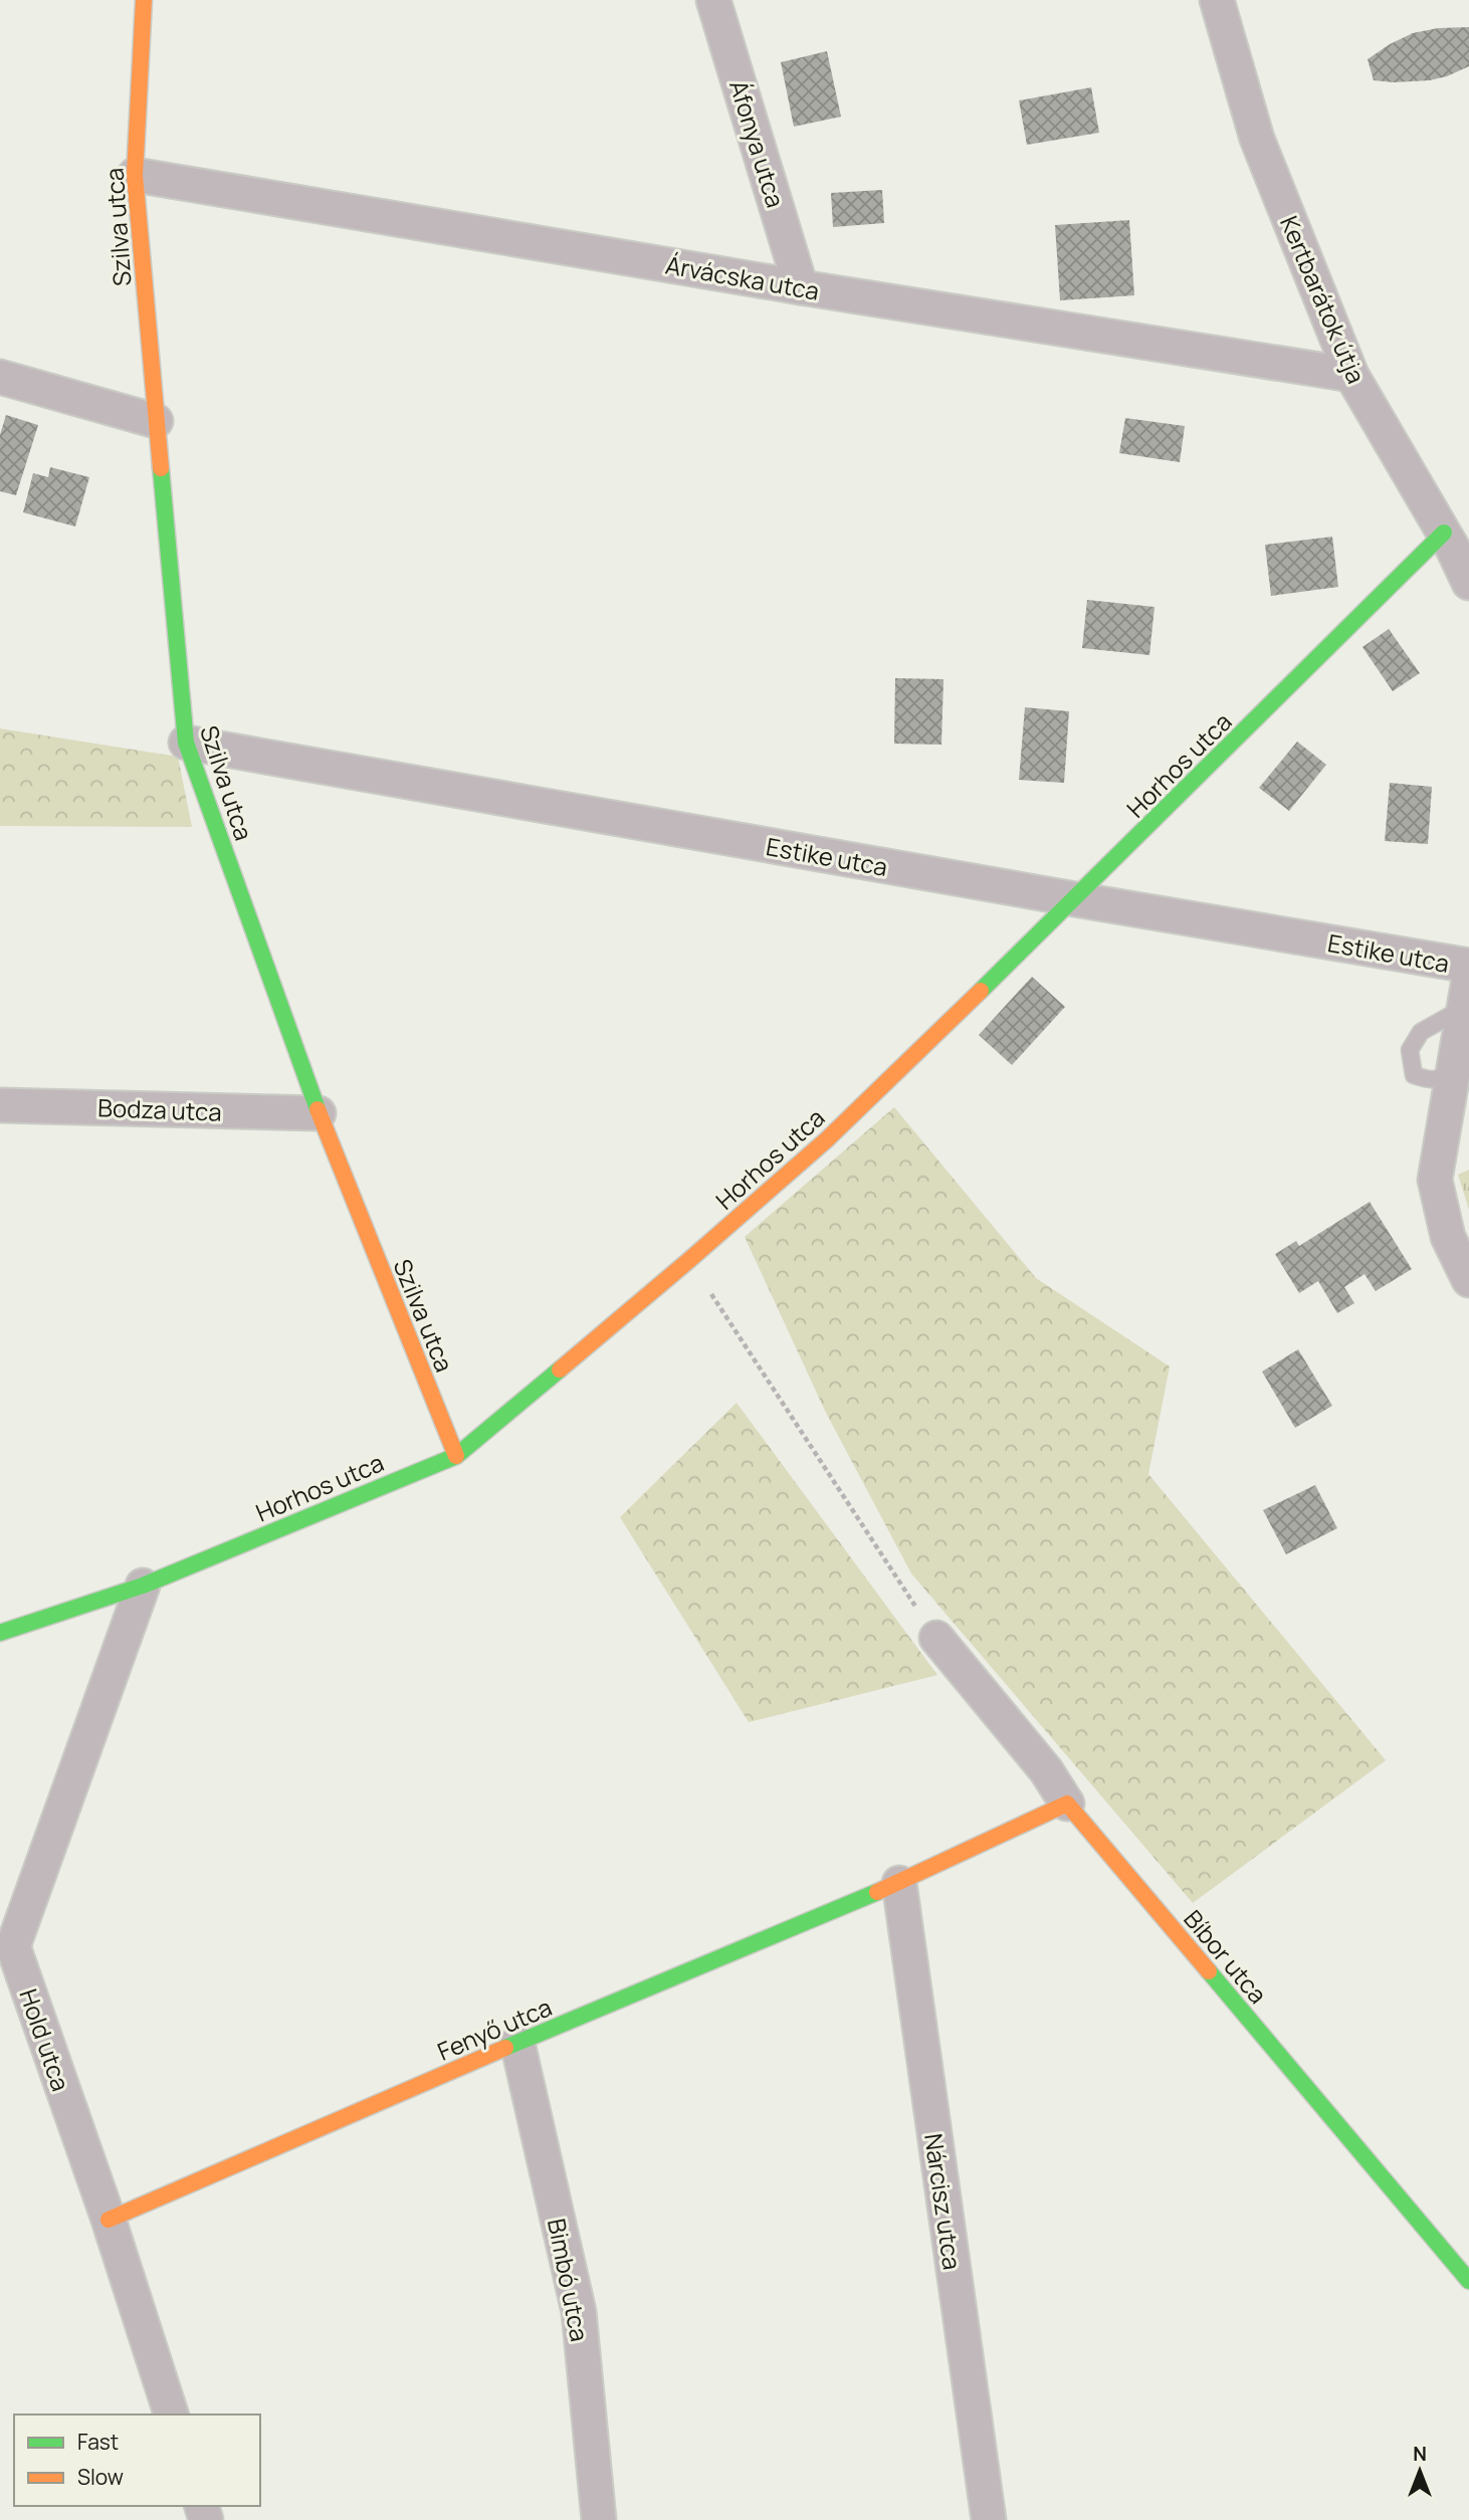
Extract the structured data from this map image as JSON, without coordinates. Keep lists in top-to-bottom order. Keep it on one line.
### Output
{"streets":{"street":["Áfonya utca","Szilva utca","Árvácska utca","Kertbarátok útja","Horhos utca","Estike utca","Bodza utca","Bíbor utca","Fenyő utca","Hold utca","Nárcisz utca","Bimbó utca"]},"crossings":[["Áfonya utca","Árvácska utca"],["Szilva utca","Árvácska utca"],["Szilva utca","Horhos utca"],["Szilva utca","Estike utca"],["Szilva utca","Bodza utca"],["Árvácska utca","Kertbarátok útja"],["Kertbarátok útja","Horhos utca"],["Horhos utca","Estike utca"],["Horhos utca","Hold utca"],["Fenyő utca","Hold utca"],["Fenyő utca","Nárcisz utca"],["Fenyő utca","Bimbó utca"]],"legend":["Fast","Slow"],"north":"top"}
